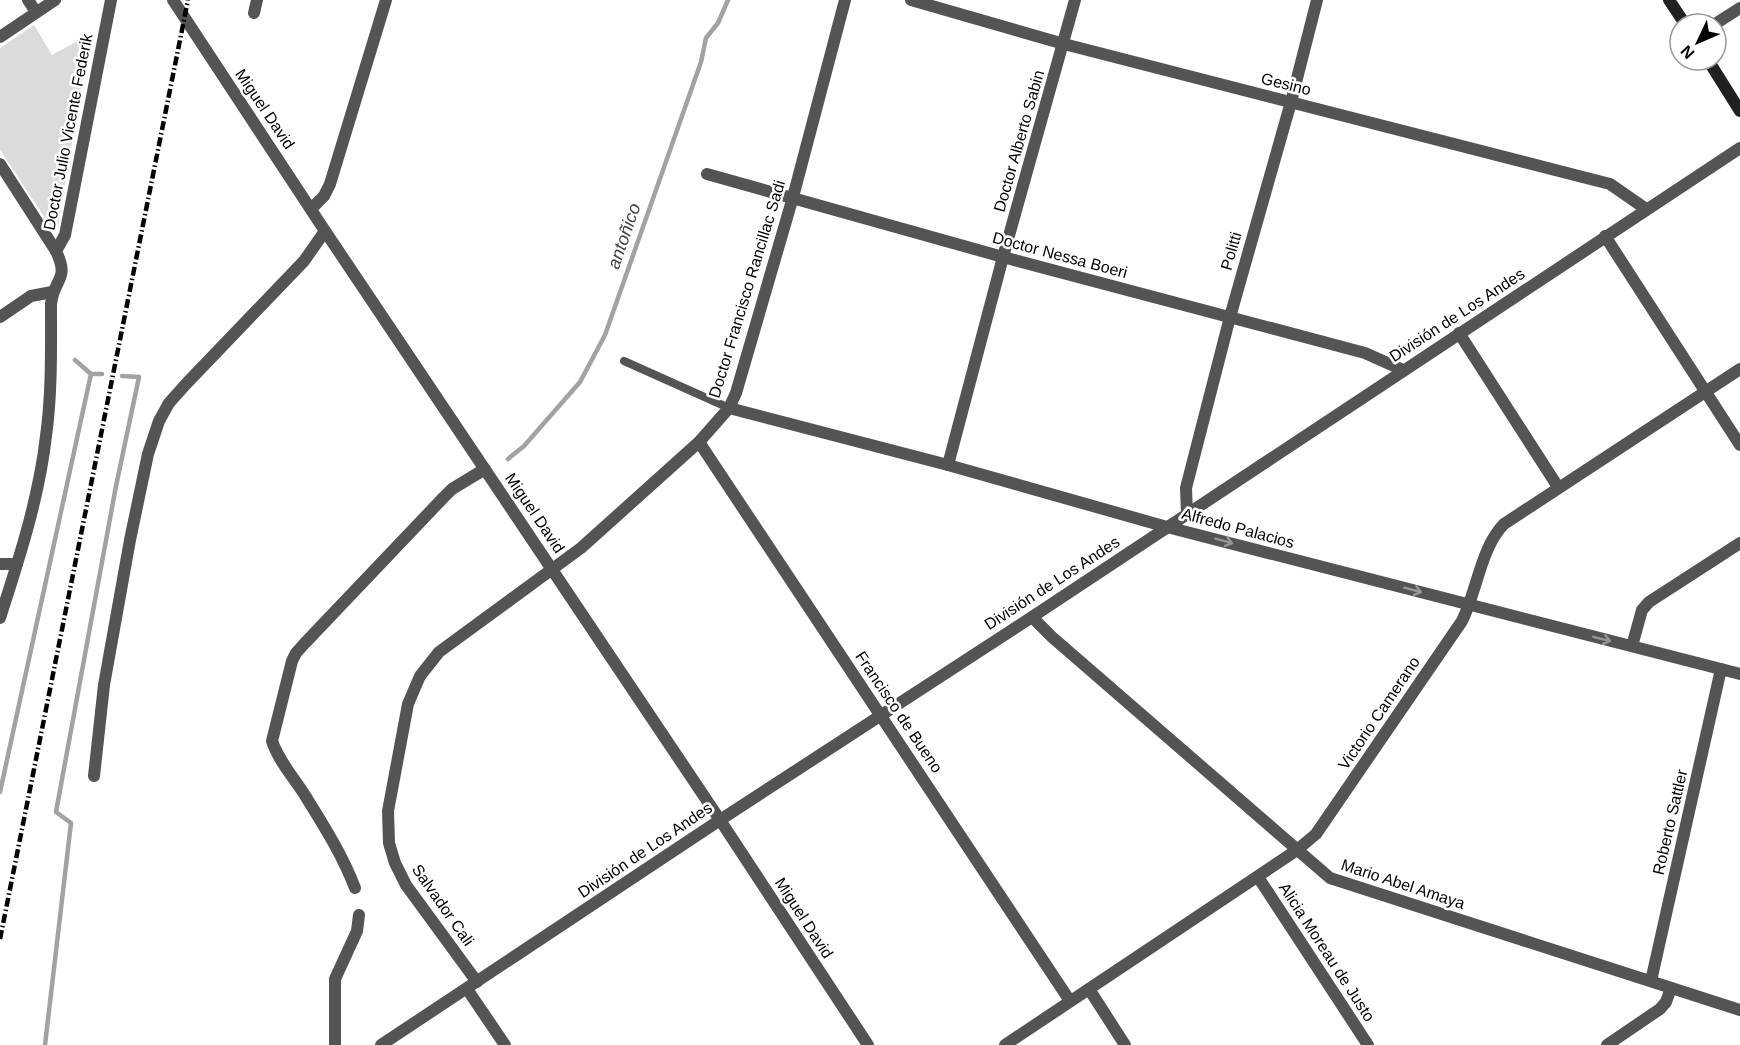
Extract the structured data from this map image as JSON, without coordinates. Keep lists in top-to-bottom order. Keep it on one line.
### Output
{"streets":{"street":["Gesino","Miguel David","Doctor Julio Vicente Federik","Doctor Alberto Sabin","Politti","Doctor Nessa Boeri","Doctor Francisco Rancillac Sadi","División de Los Andes","Alfredo Palacios","Francisco de Bueno","Victorio Camerano","Roberto Sattler","Mario Abel Amaya","Salvador Cali","Alicia Moreau de Justo"]},"crossings":[["Gesino","Doctor Alberto Sabin"],["Gesino","Politti"],["Gesino","División de Los Andes"],["Miguel David","Doctor Francisco Rancillac Sadi"],["Miguel David","División de Los Andes"],["Doctor Alberto Sabin","Doctor Nessa Boeri"],["Doctor Alberto Sabin","Alfredo Palacios"],["Politti","Doctor Nessa Boeri"],["Politti","División de Los Andes"],["Doctor Nessa Boeri","Doctor Francisco Rancillac Sadi"],["Doctor Nessa Boeri","División de Los Andes"],["Doctor Francisco Rancillac Sadi","Alfredo Palacios"],["Doctor Francisco Rancillac Sadi","Francisco de Bueno"],["Doctor Francisco Rancillac Sadi","Salvador Cali"],["División de Los Andes","Alfredo Palacios"],["División de Los Andes","Francisco de Bueno"],["División de Los Andes","Mario Abel Amaya"],["División de Los Andes","Salvador Cali"],["Alfredo Palacios","Victorio Camerano"],["Alfredo Palacios","Roberto Sattler"],["Francisco de Bueno","Victorio Camerano"],["Victorio Camerano","Mario Abel Amaya"],["Victorio Camerano","Alicia Moreau de Justo"],["Roberto Sattler","Mario Abel Amaya"]],"one_way":["Alfredo Palacios"],"water":["antoñico"],"north":"bottom left"}
